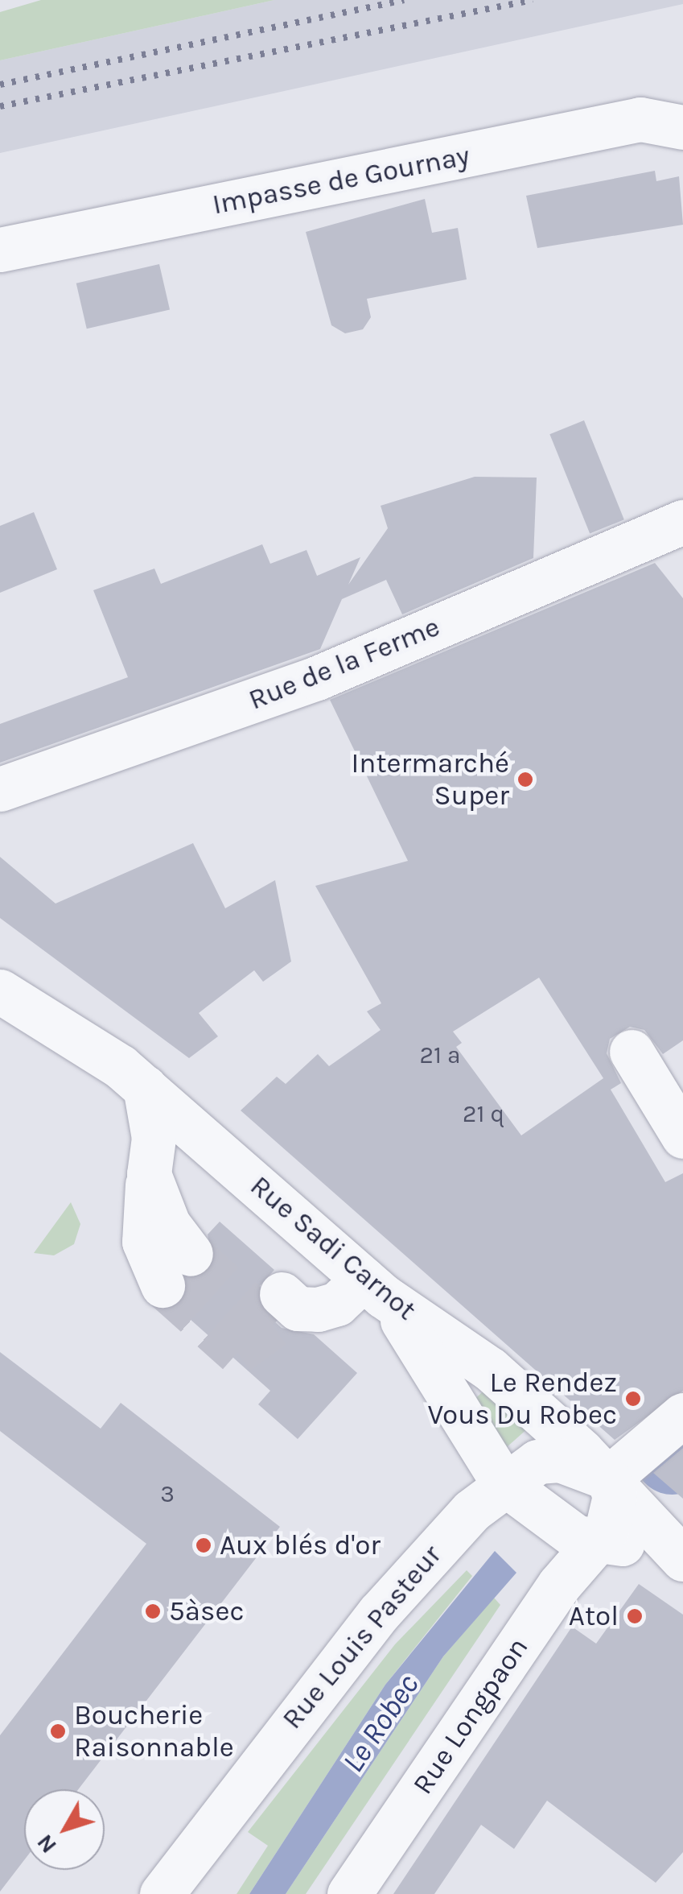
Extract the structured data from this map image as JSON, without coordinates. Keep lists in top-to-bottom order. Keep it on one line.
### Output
{"streets":{"street":["Impasse de Gournay","Rue de la Ferme","Rue Sadi Carnot","Rue Louis Pasteur","Rue Longpaon"]},"crossings":[["Rue Sadi Carnot","Rue Louis Pasteur"],["Rue Sadi Carnot","Rue Longpaon"],["Rue Louis Pasteur","Rue Longpaon"]],"water":["Le Robec"],"places":["Intermarché Super","Le Rendez Vous Du Robec","Aux blés d'or","5àsec","Atol","Boucherie Raisonnable"],"house_numbers":["21 a","21 q","3"],"north":"bottom left"}
